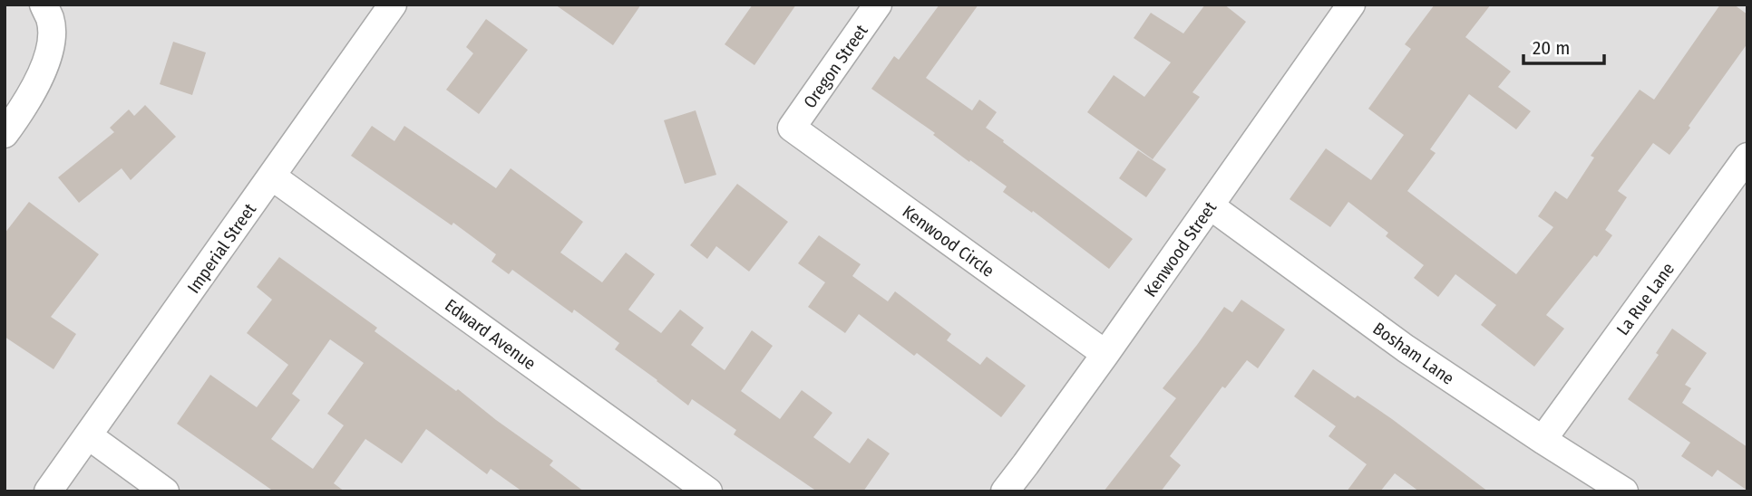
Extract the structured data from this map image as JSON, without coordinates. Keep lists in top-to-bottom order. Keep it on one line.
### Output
{"streets":{"street":["Oregon Street","Kenwood Circle","Imperial Street","Kenwood Street","La Rue Lane","Edward Avenue","Bosham Lane"]},"crossings":[["Oregon Street","Kenwood Circle"],["Kenwood Circle","Kenwood Street"],["Imperial Street","Edward Avenue"],["Kenwood Street","Bosham Lane"],["La Rue Lane","Bosham Lane"]],"scale_bar":"20 m"}
